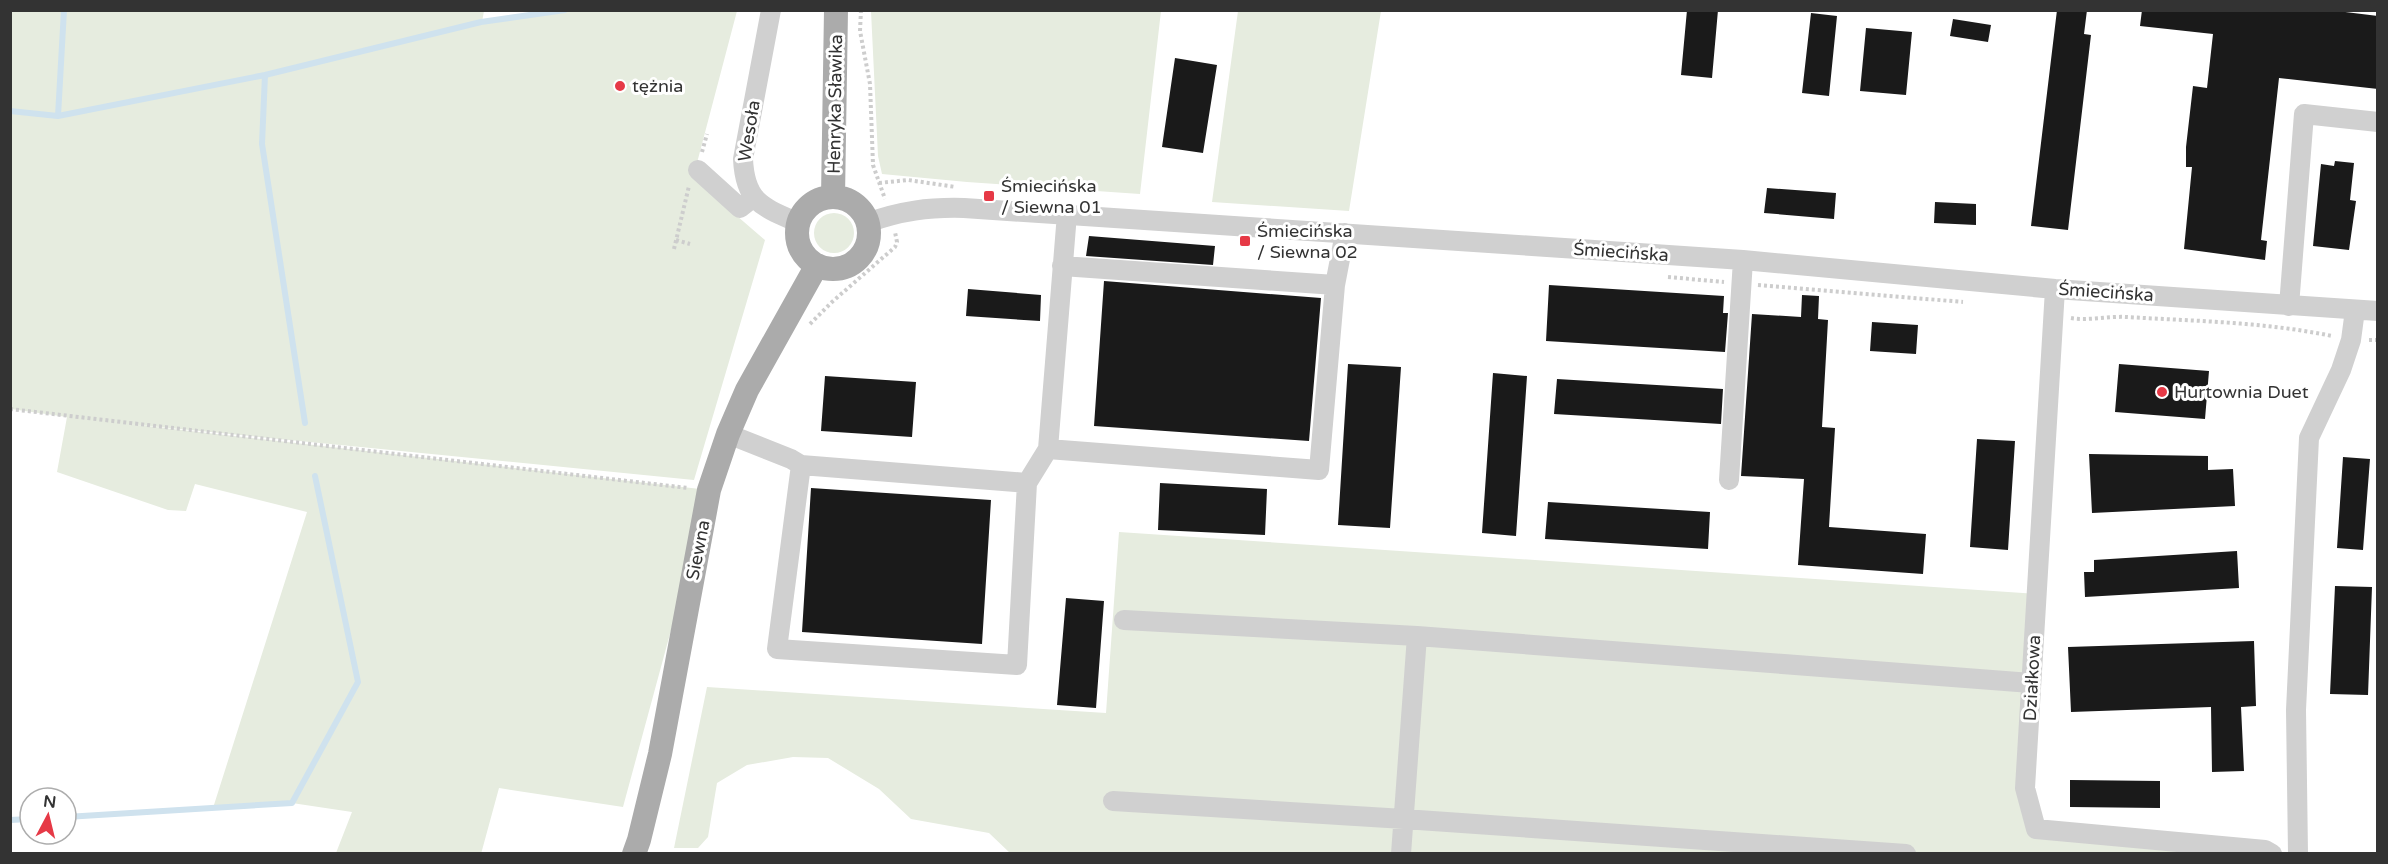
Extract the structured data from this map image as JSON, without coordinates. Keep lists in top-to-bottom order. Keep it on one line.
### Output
{"streets":{"main road":["Henryka Sławika","Siewna"],"street":["Wesoła","Śmiecińska","Działkowa"]},"crossings":[["Henryka Sławika","Śmiecińska"],["Henryka Sławika","Siewna"],["Śmiecińska","Siewna"],["Śmiecińska","Działkowa"]],"places":{"other":["tężnia","Hurtownia Duet"],"transit":["Śmiecińska / Siewna 01","Śmiecińska / Siewna 02"]},"north":"top"}
